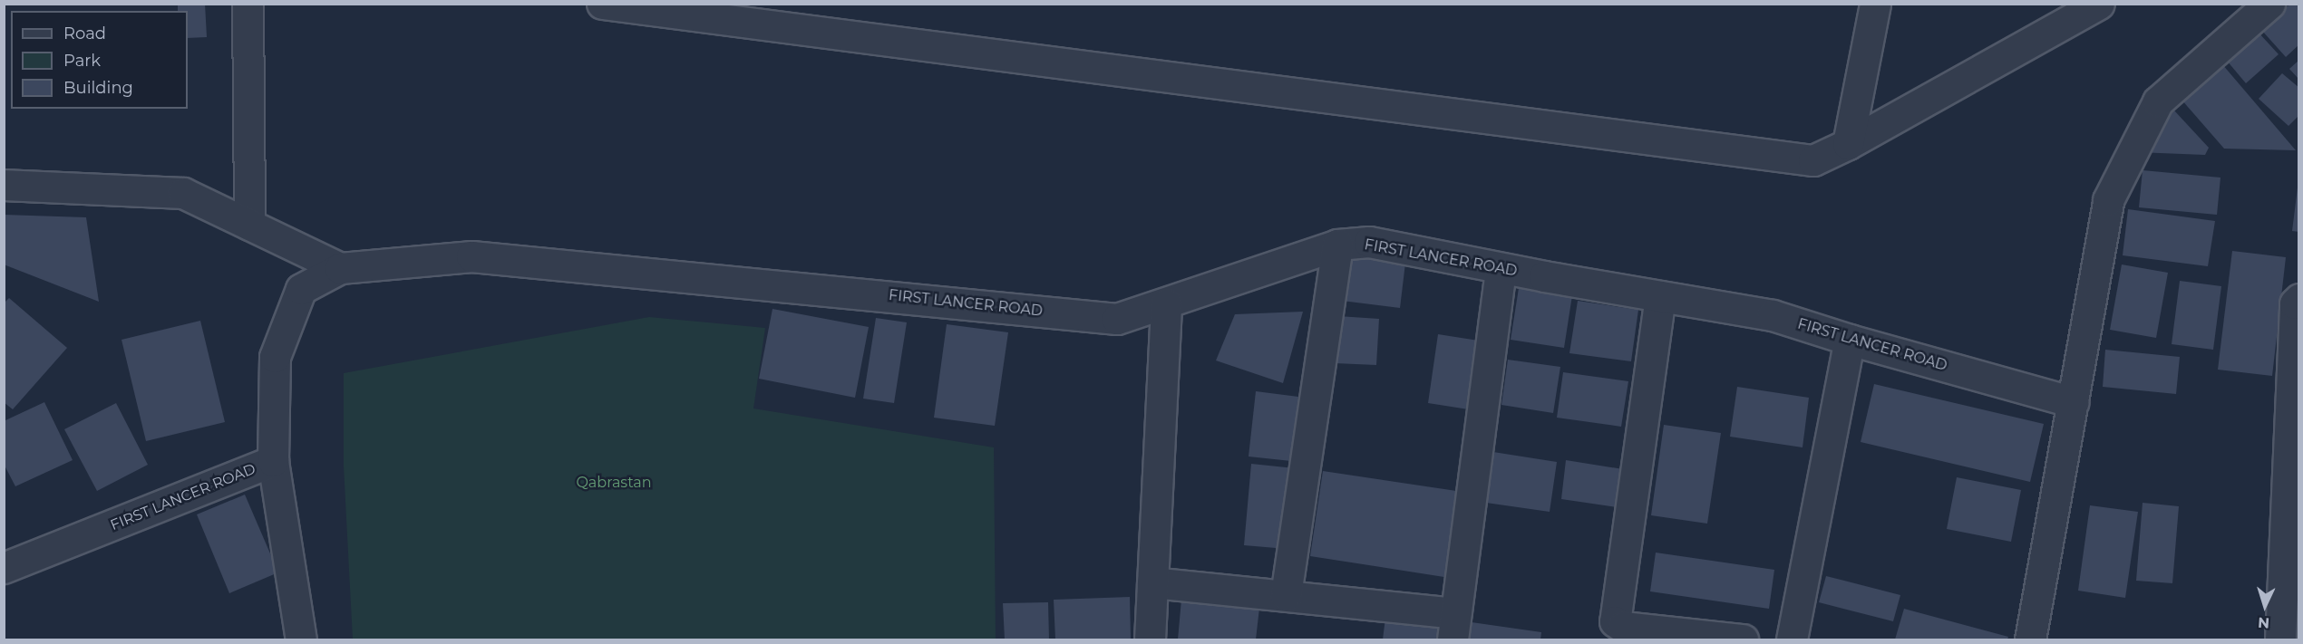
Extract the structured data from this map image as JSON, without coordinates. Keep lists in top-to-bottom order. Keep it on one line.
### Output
{"streets":{"street":["FIRST LANCER ROAD"]},"parks":["Qabrastan"],"legend":["Road","Park","Building"],"north":"bottom"}
